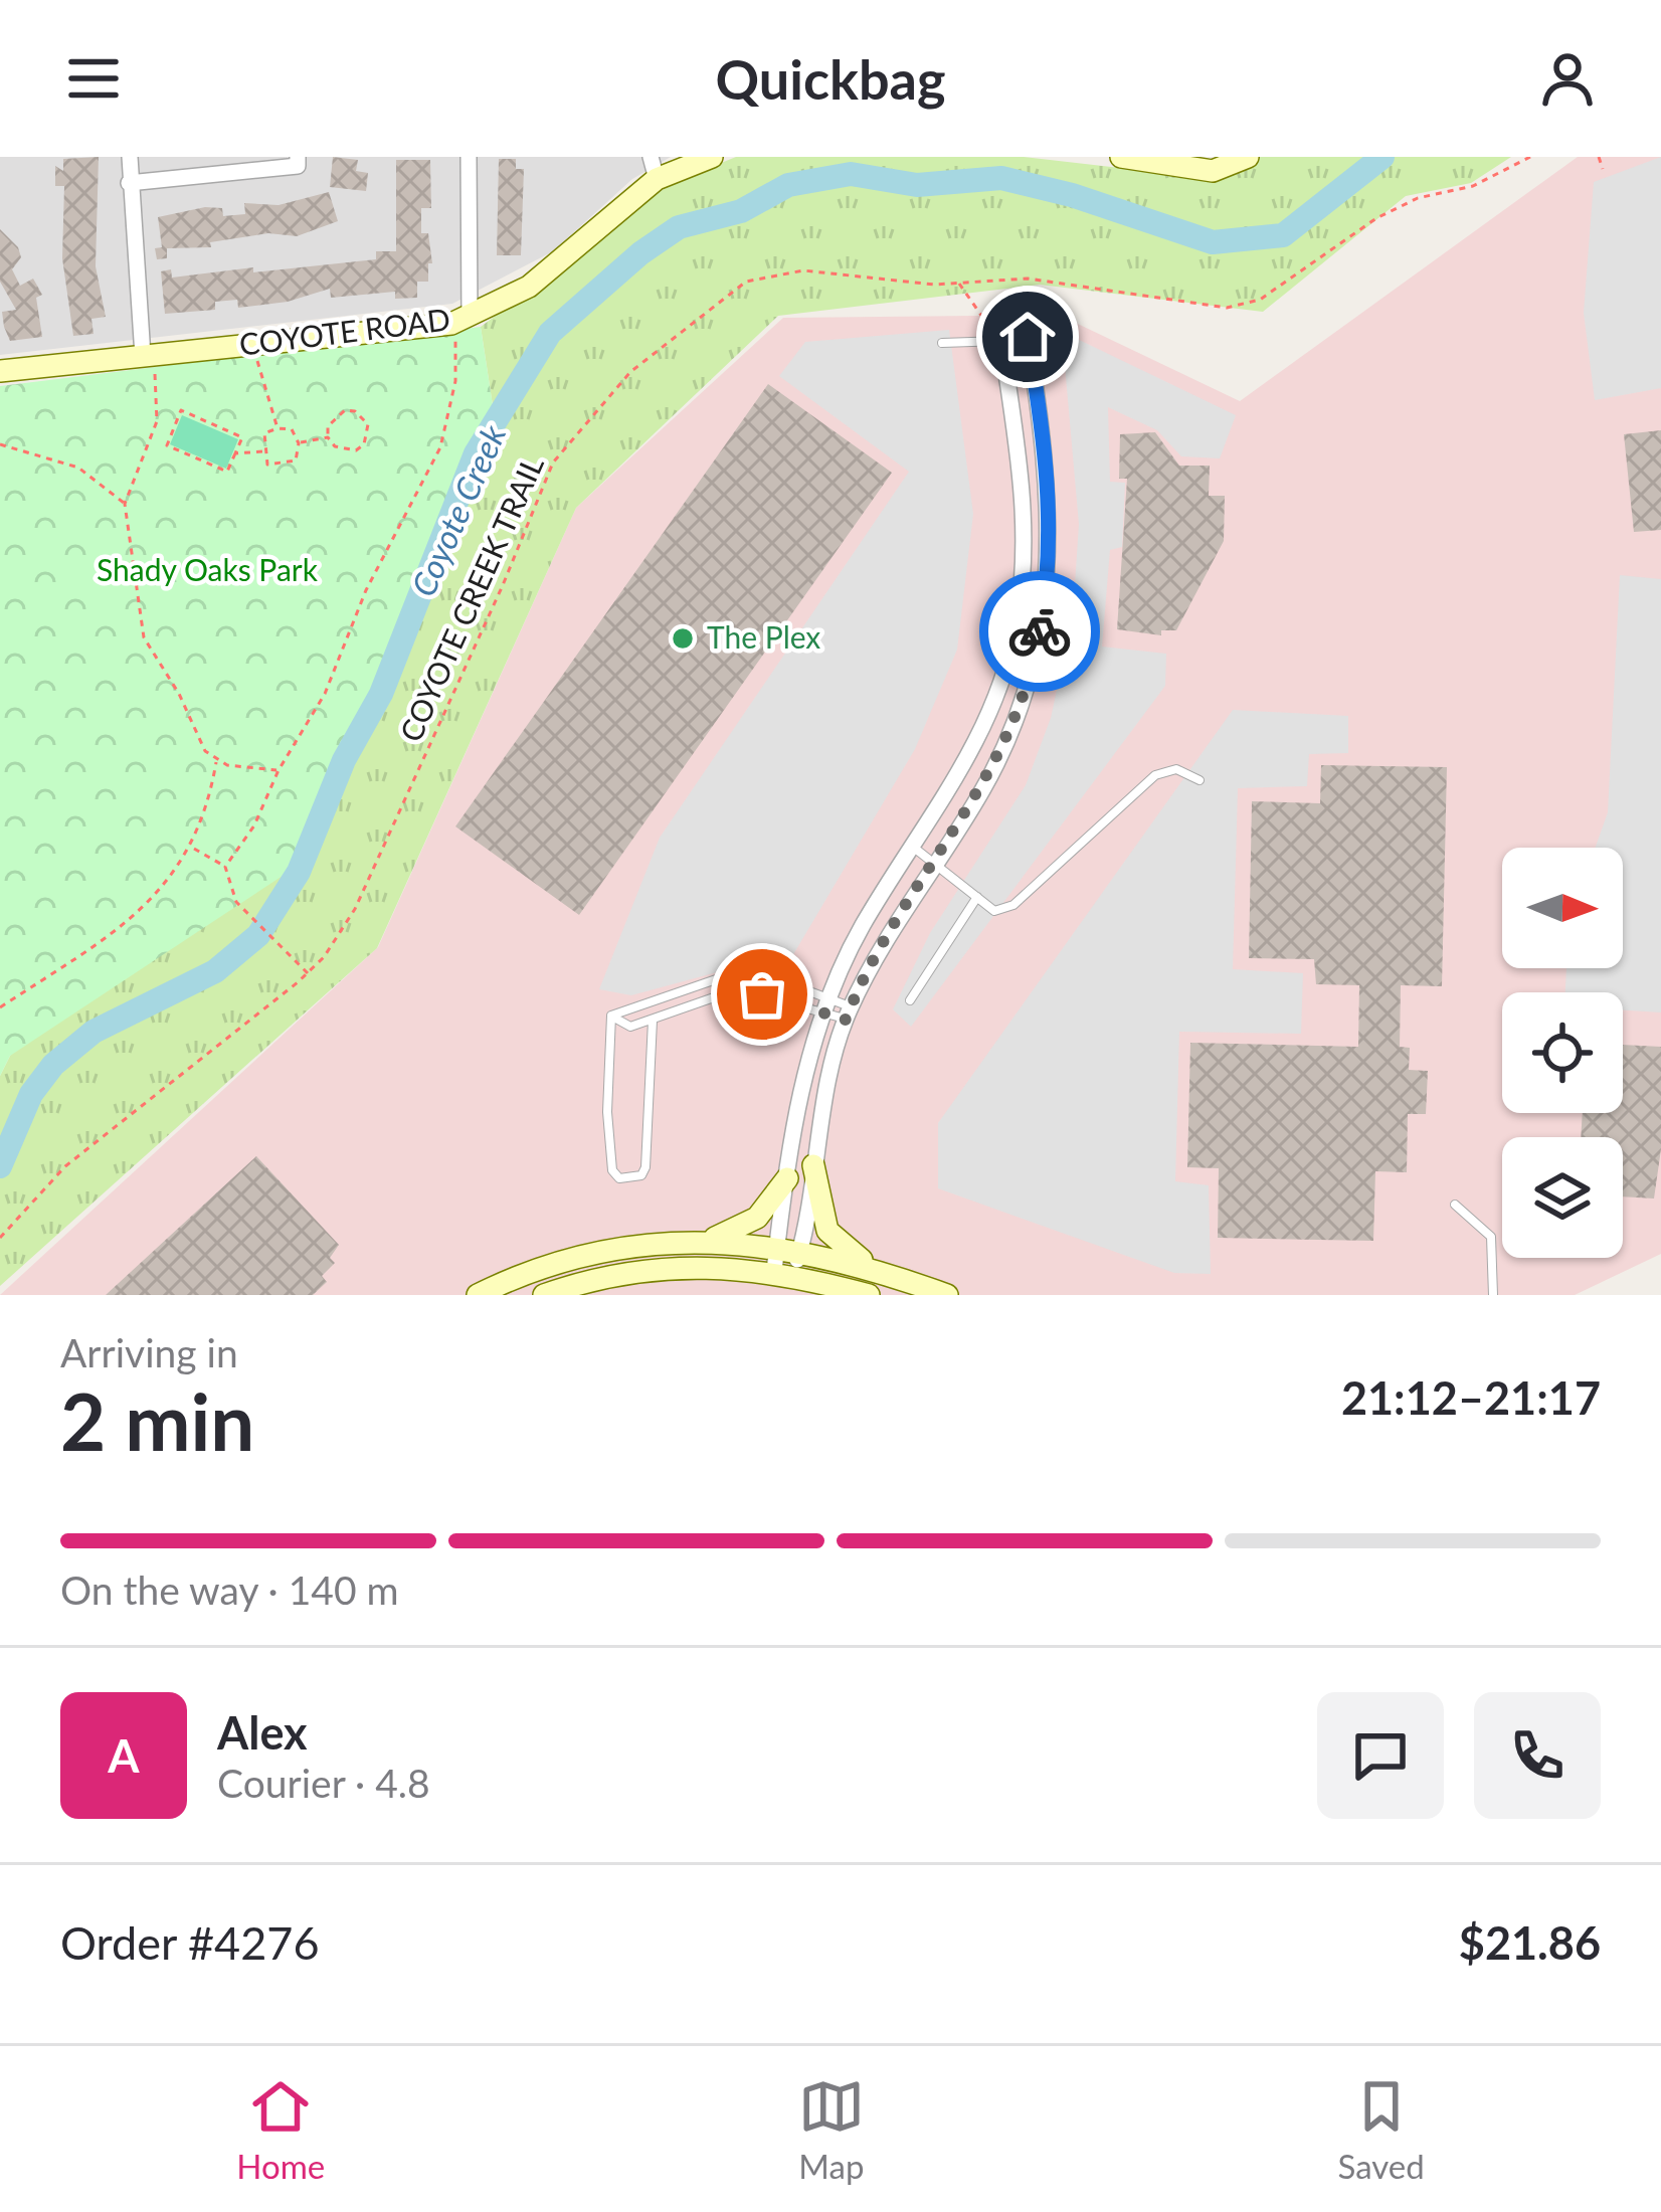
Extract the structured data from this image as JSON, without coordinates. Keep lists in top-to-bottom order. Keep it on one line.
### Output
{"streets":{"main road":["COYOTE ROAD"],"path":["COYOTE CREEK TRAIL"]},"water":["Coyote Creek"],"parks":["Shady Oaks Park"],"places":["The Plex"],"north":"right","page":{"header":"Quickbag","heading":["2 min","Arriving in","21:12–21:17"],"panel":["Alex","Courier · 4.8","Order #4276","$21.86"],"bar":"On the way · 140 m","round":"A","tabs":["Home","Map","Saved"]}}
